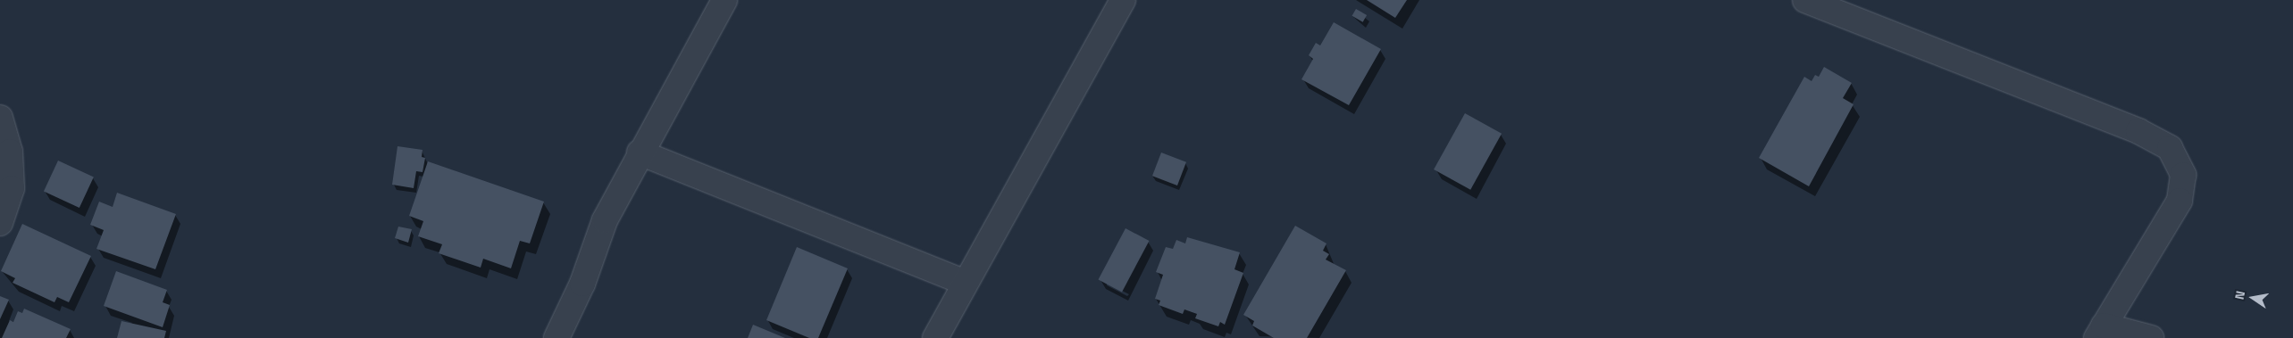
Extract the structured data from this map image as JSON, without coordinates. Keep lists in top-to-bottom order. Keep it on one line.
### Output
{"north":"left"}
